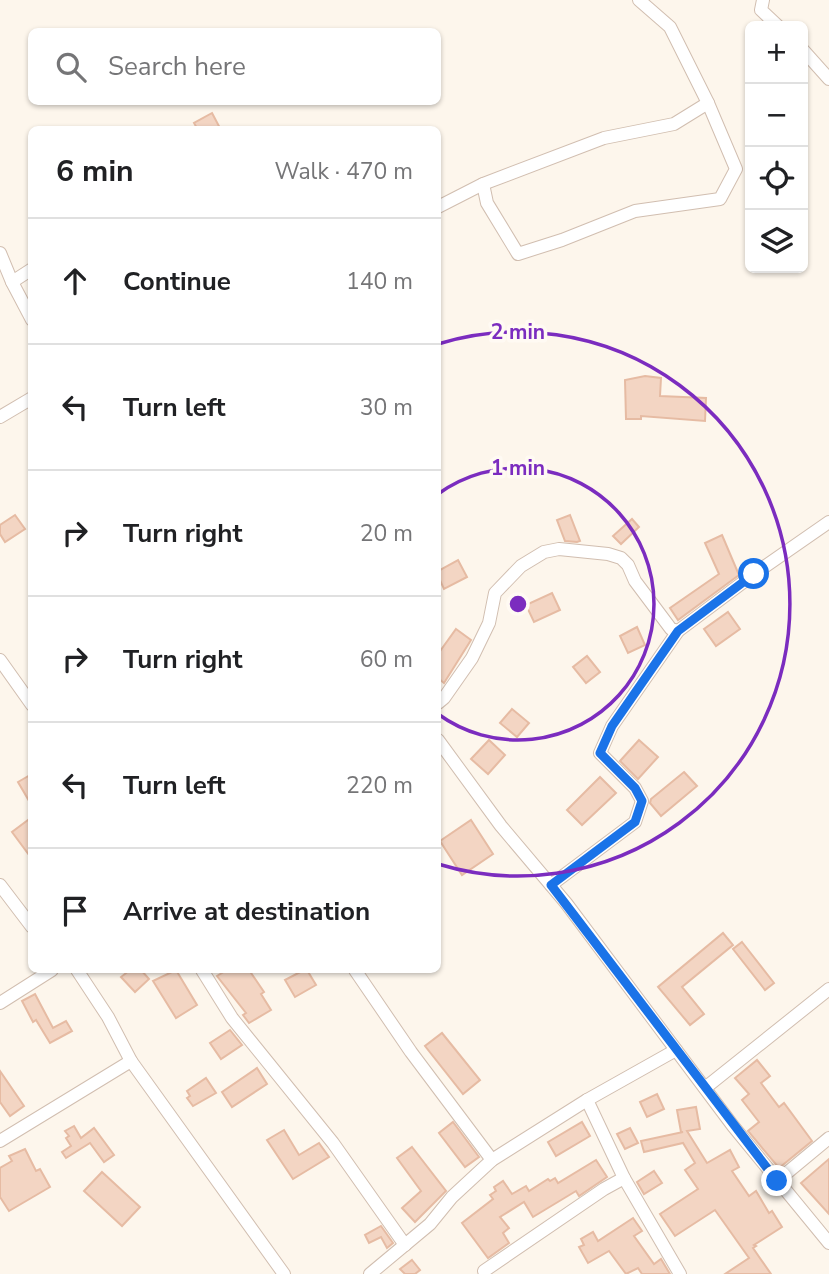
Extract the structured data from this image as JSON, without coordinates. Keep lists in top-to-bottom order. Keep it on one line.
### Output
{"page":{"map_buttons":["+","−"],"search":"Search here","heading":["6 min","Walk · 470 m"],"list":[["Continue","140 m"],["Turn left","30 m"],["Turn right","20 m"],["Turn right","60 m"],["Turn left","220 m"],"Arrive at destination"]},"rings":["2 min","1 min"]}
